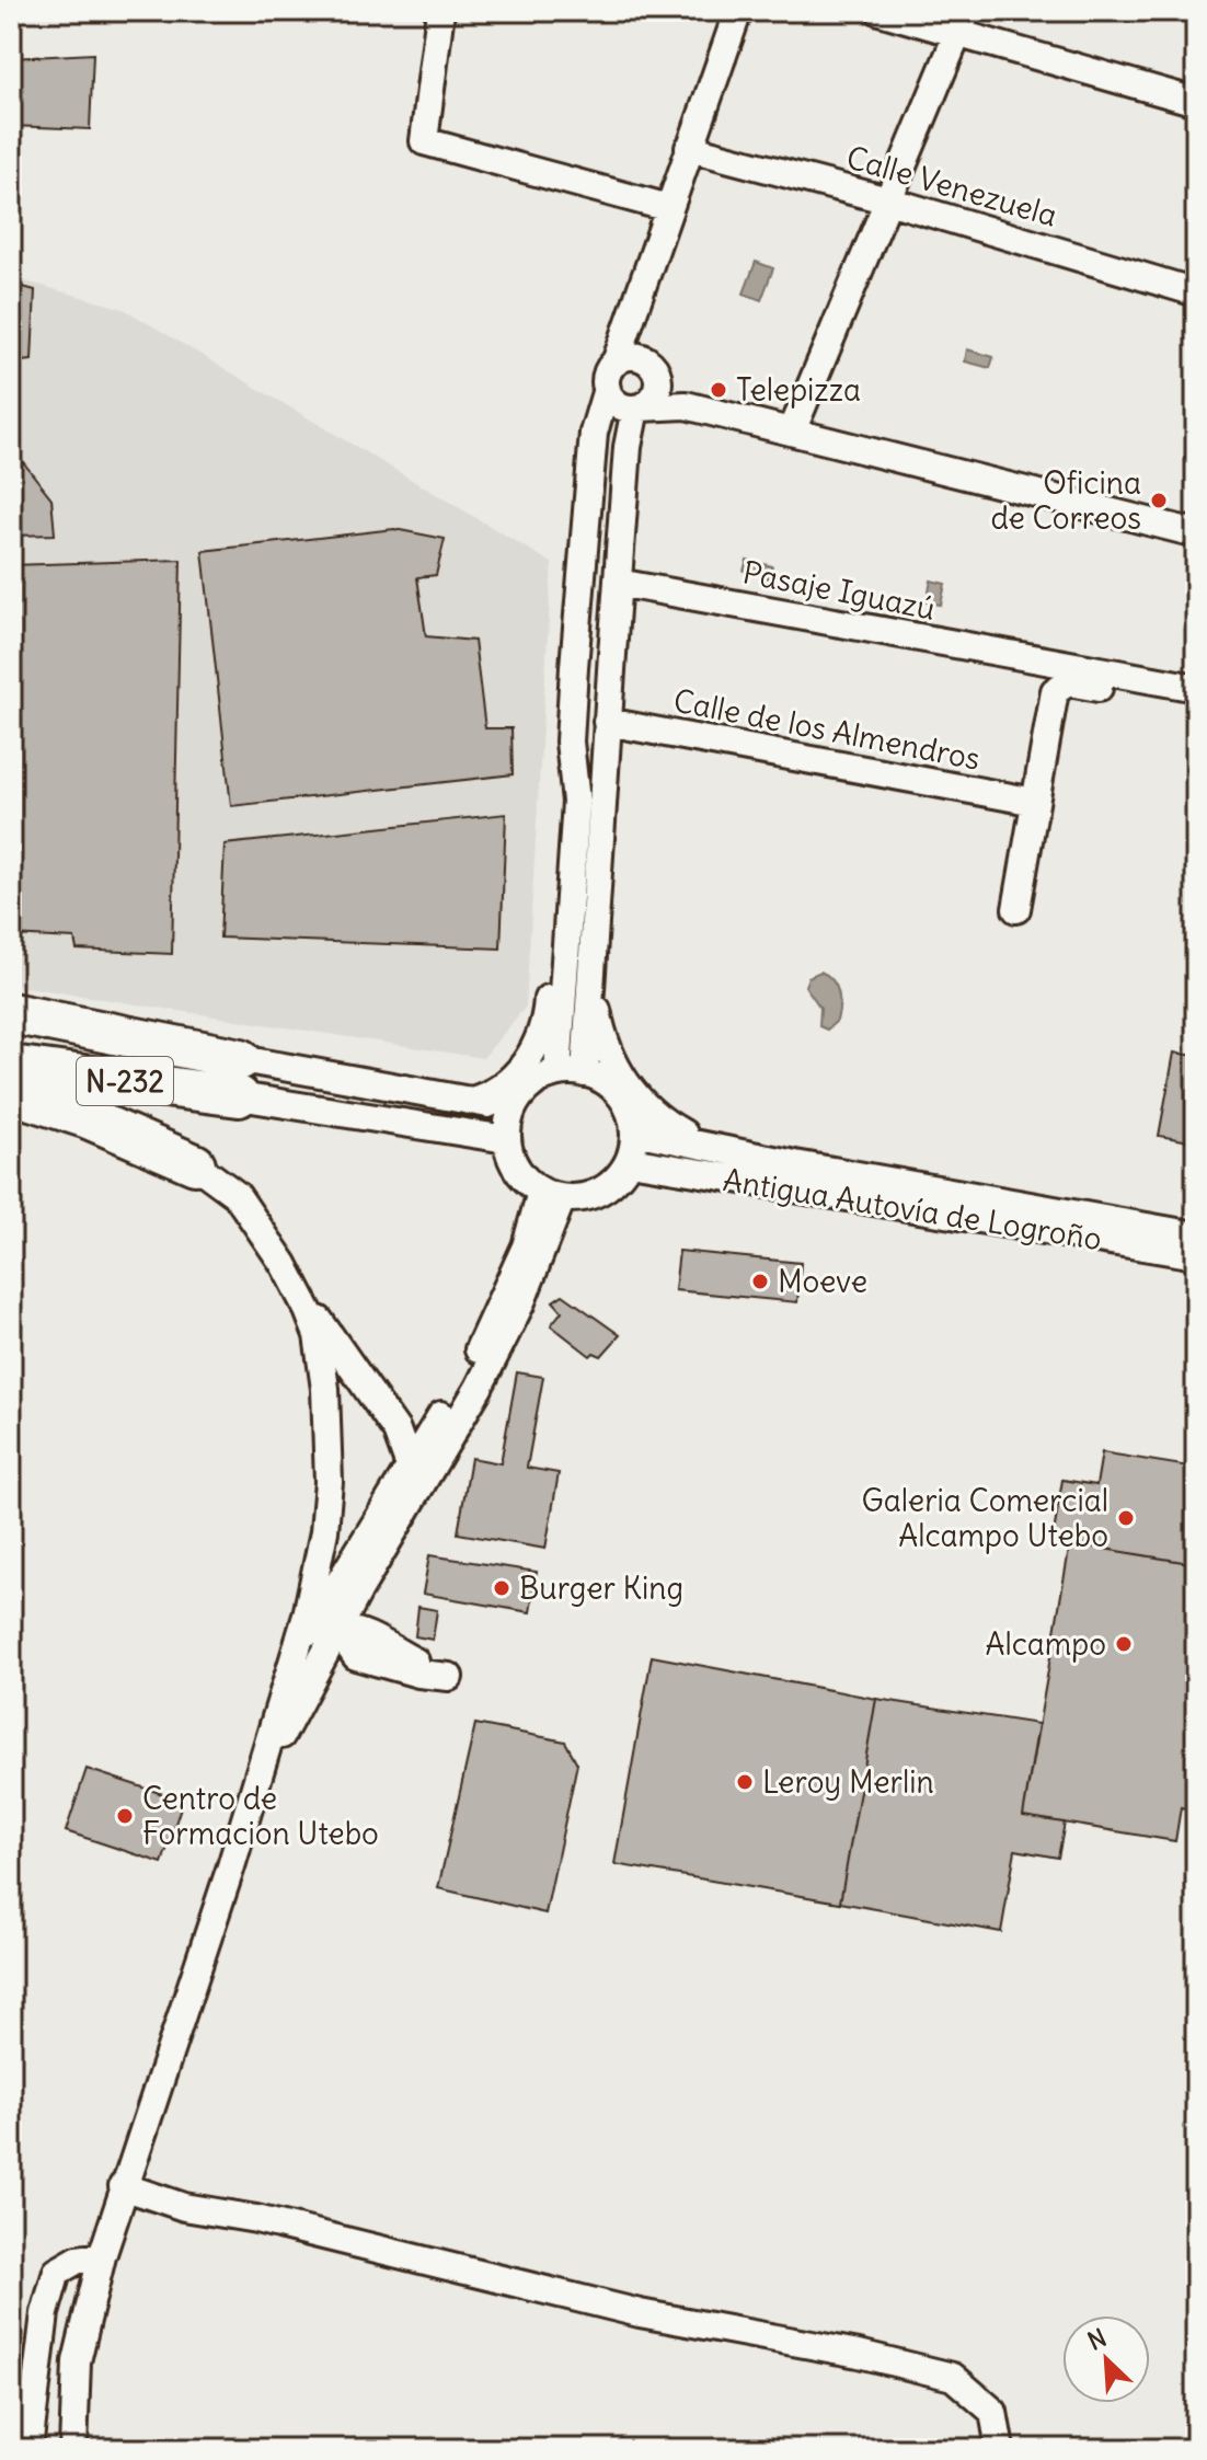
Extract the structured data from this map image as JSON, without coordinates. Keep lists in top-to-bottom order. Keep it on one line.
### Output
{"streets":{"highway":["N-232"],"street":["Calle Venezuela","Pasaje Iguazú","Calle de los Almendros","Antigua Autovía de Logroño"]},"places":["Telepizza","Oficina de Correos","Moeve","Galeria Comercial Alcampo Utebo","Burger King","Alcampo","Leroy Merlin","Centro de Formacion Utebo"],"north":"top left"}
